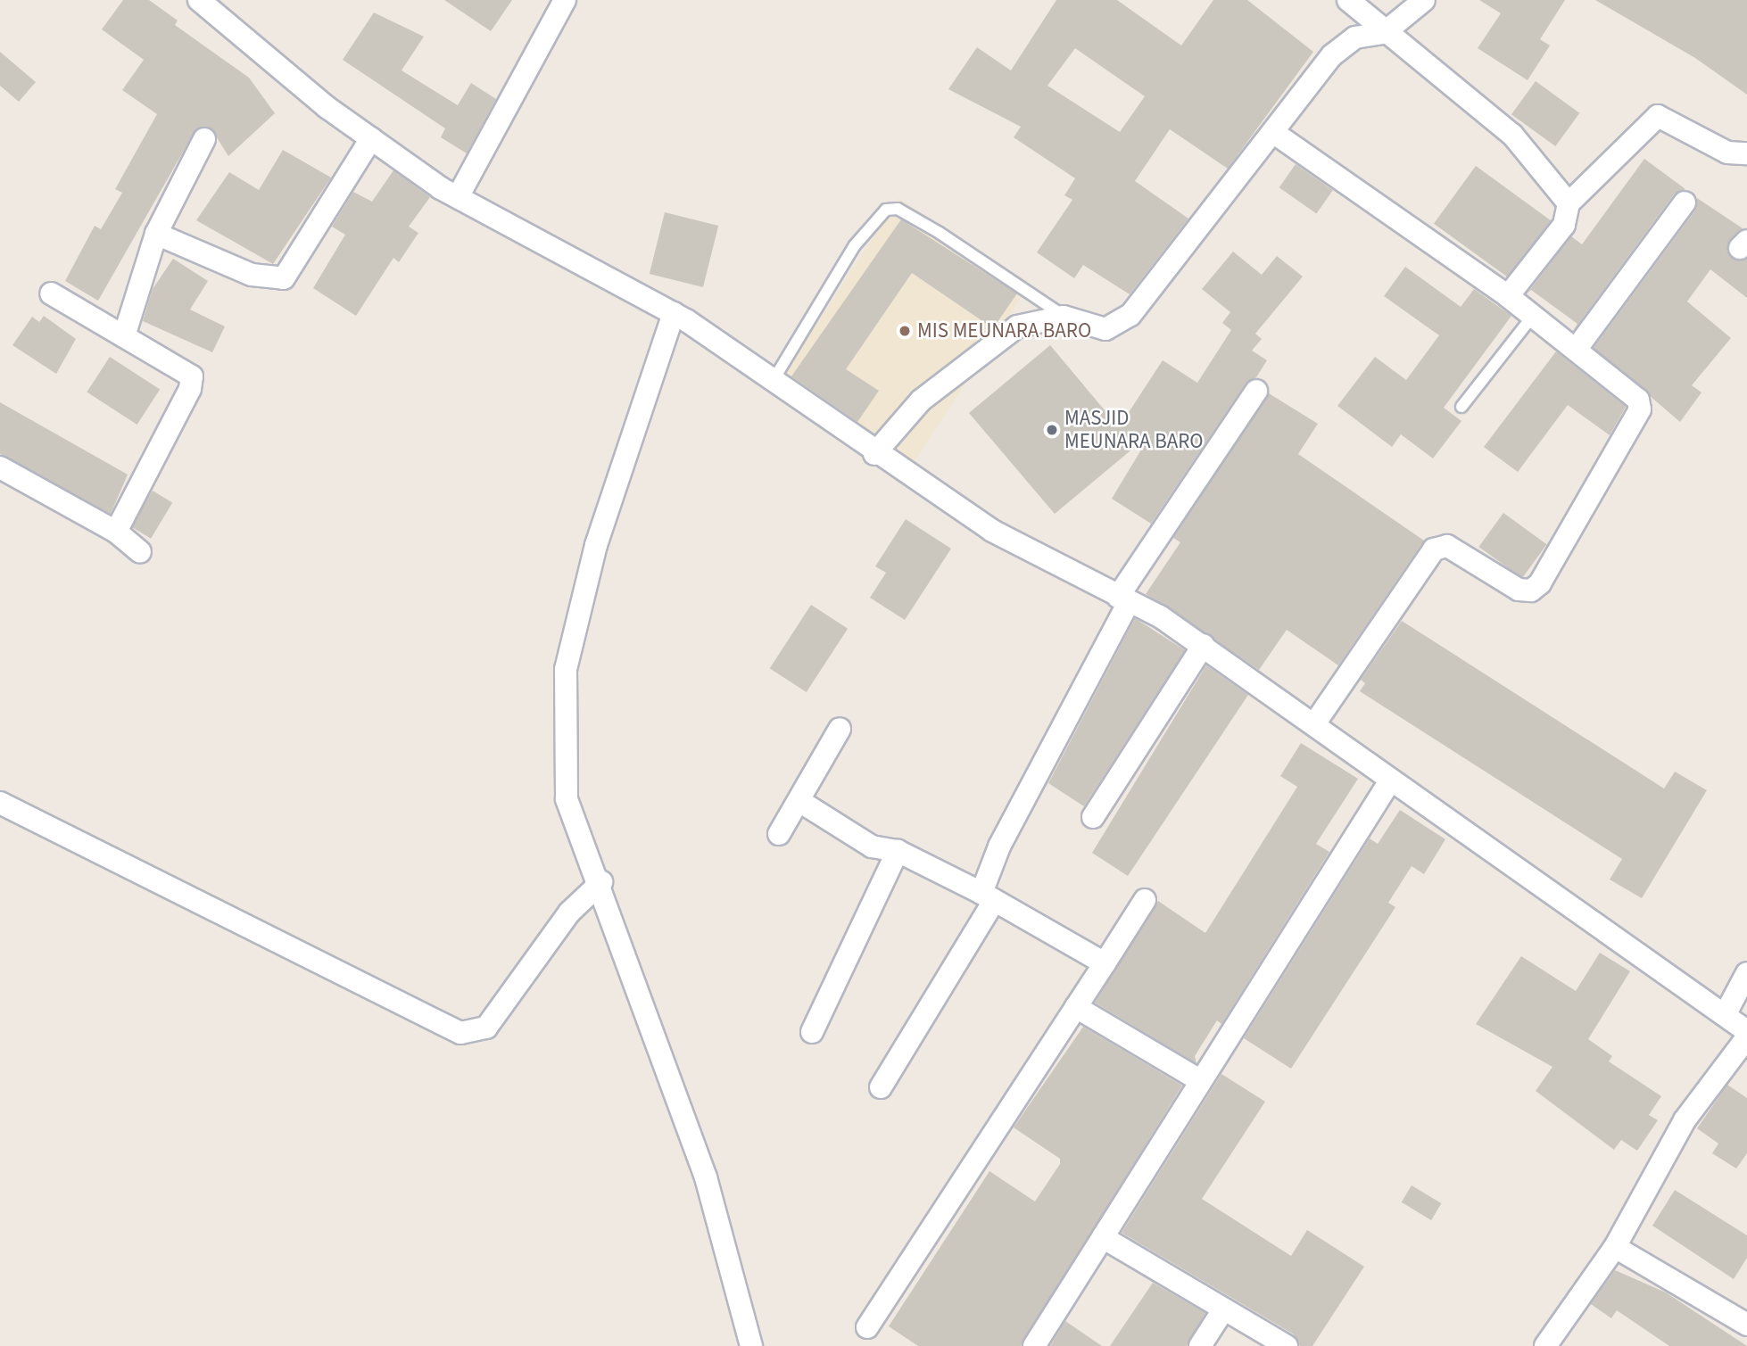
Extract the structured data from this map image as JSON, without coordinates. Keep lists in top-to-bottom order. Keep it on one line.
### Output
{"places":["MIS MEUNARA BARO","MASJID MEUNARA BARO"]}
